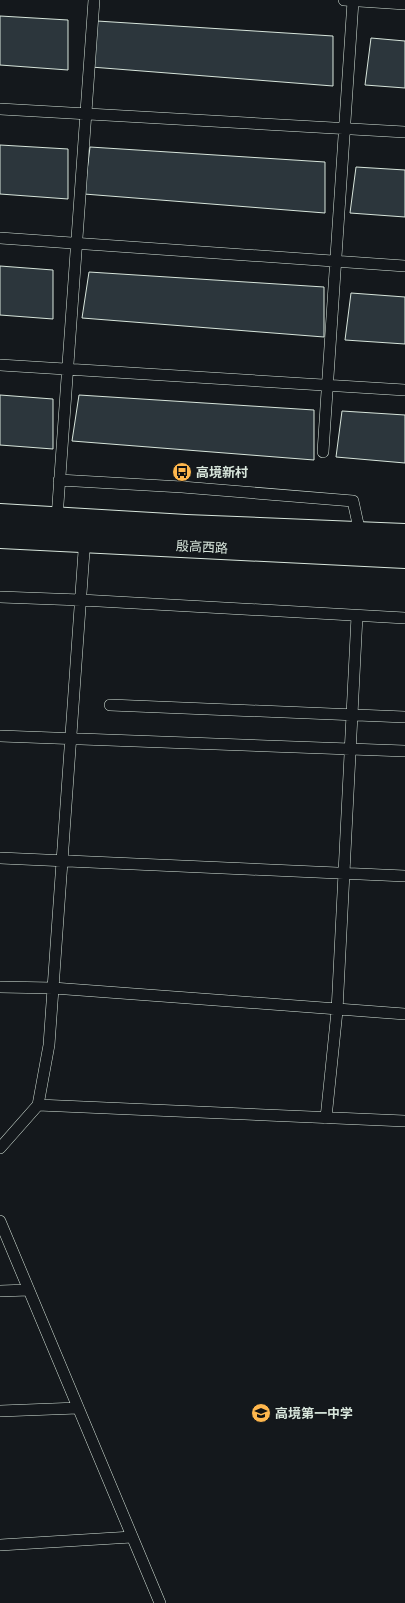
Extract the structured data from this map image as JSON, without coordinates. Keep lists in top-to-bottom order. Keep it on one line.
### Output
{"streets":{"main road":["殷高西路"]},"places":{"bus stop":["高境新村"],"school or university":["高境第一中学"]}}
